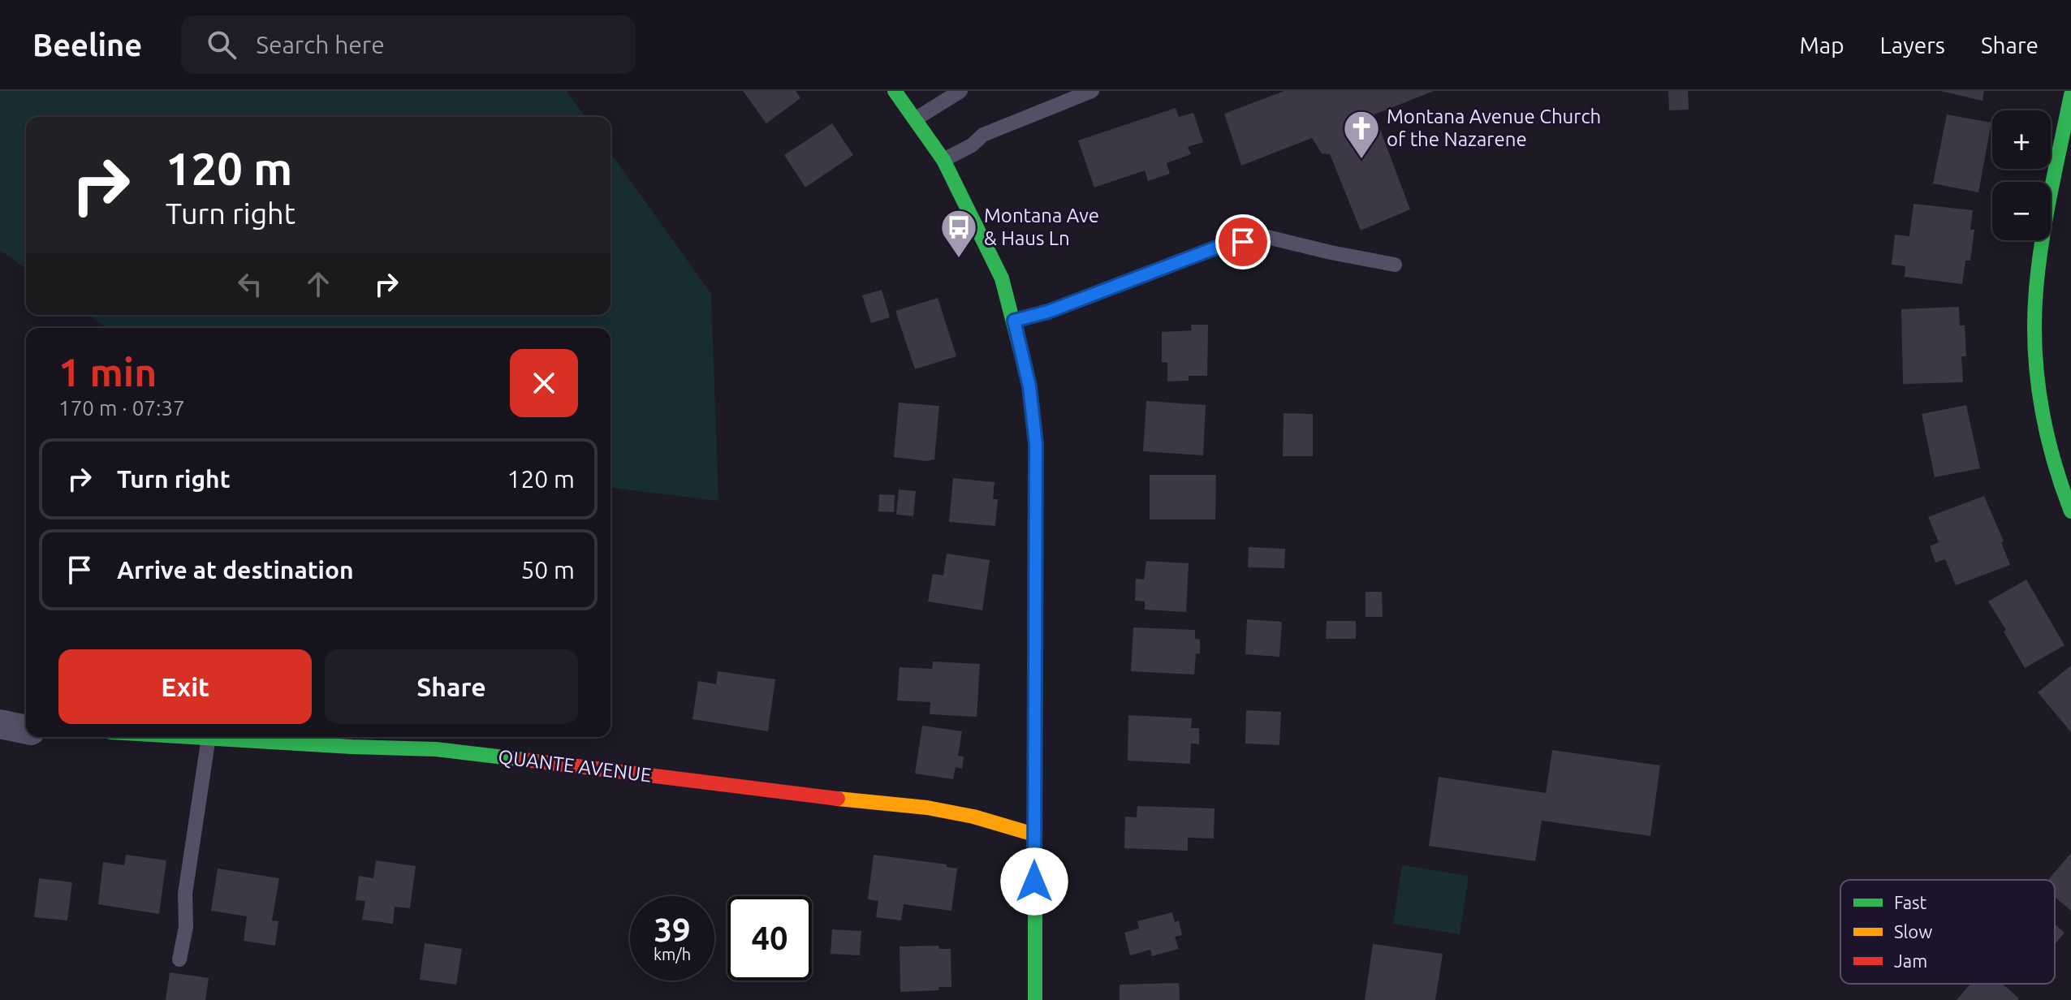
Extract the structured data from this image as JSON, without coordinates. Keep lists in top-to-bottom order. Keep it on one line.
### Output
{"streets":{"street":["QUANTE AVENUE"]},"places":{"church":["Montana Avenue Church of the Nazarene"],"bus stop":["Montana Ave & Haus Ln"]},"legend":["Fast","Slow","Jam"],"page":{"header":"Beeline","search":"Search here","nav":["Map","Layers","Share"],"map_buttons":["+","−"],"turn":["120 m","Turn right"],"heading":["1 min","170 m · 07:37"],"list":[{"name":"Turn right","value":"120 m"},{"name":"Arrive at destination","value":"50 m"}],"buttons":["Exit","Share"],"speed":"39 km/h","limit":"40"}}
